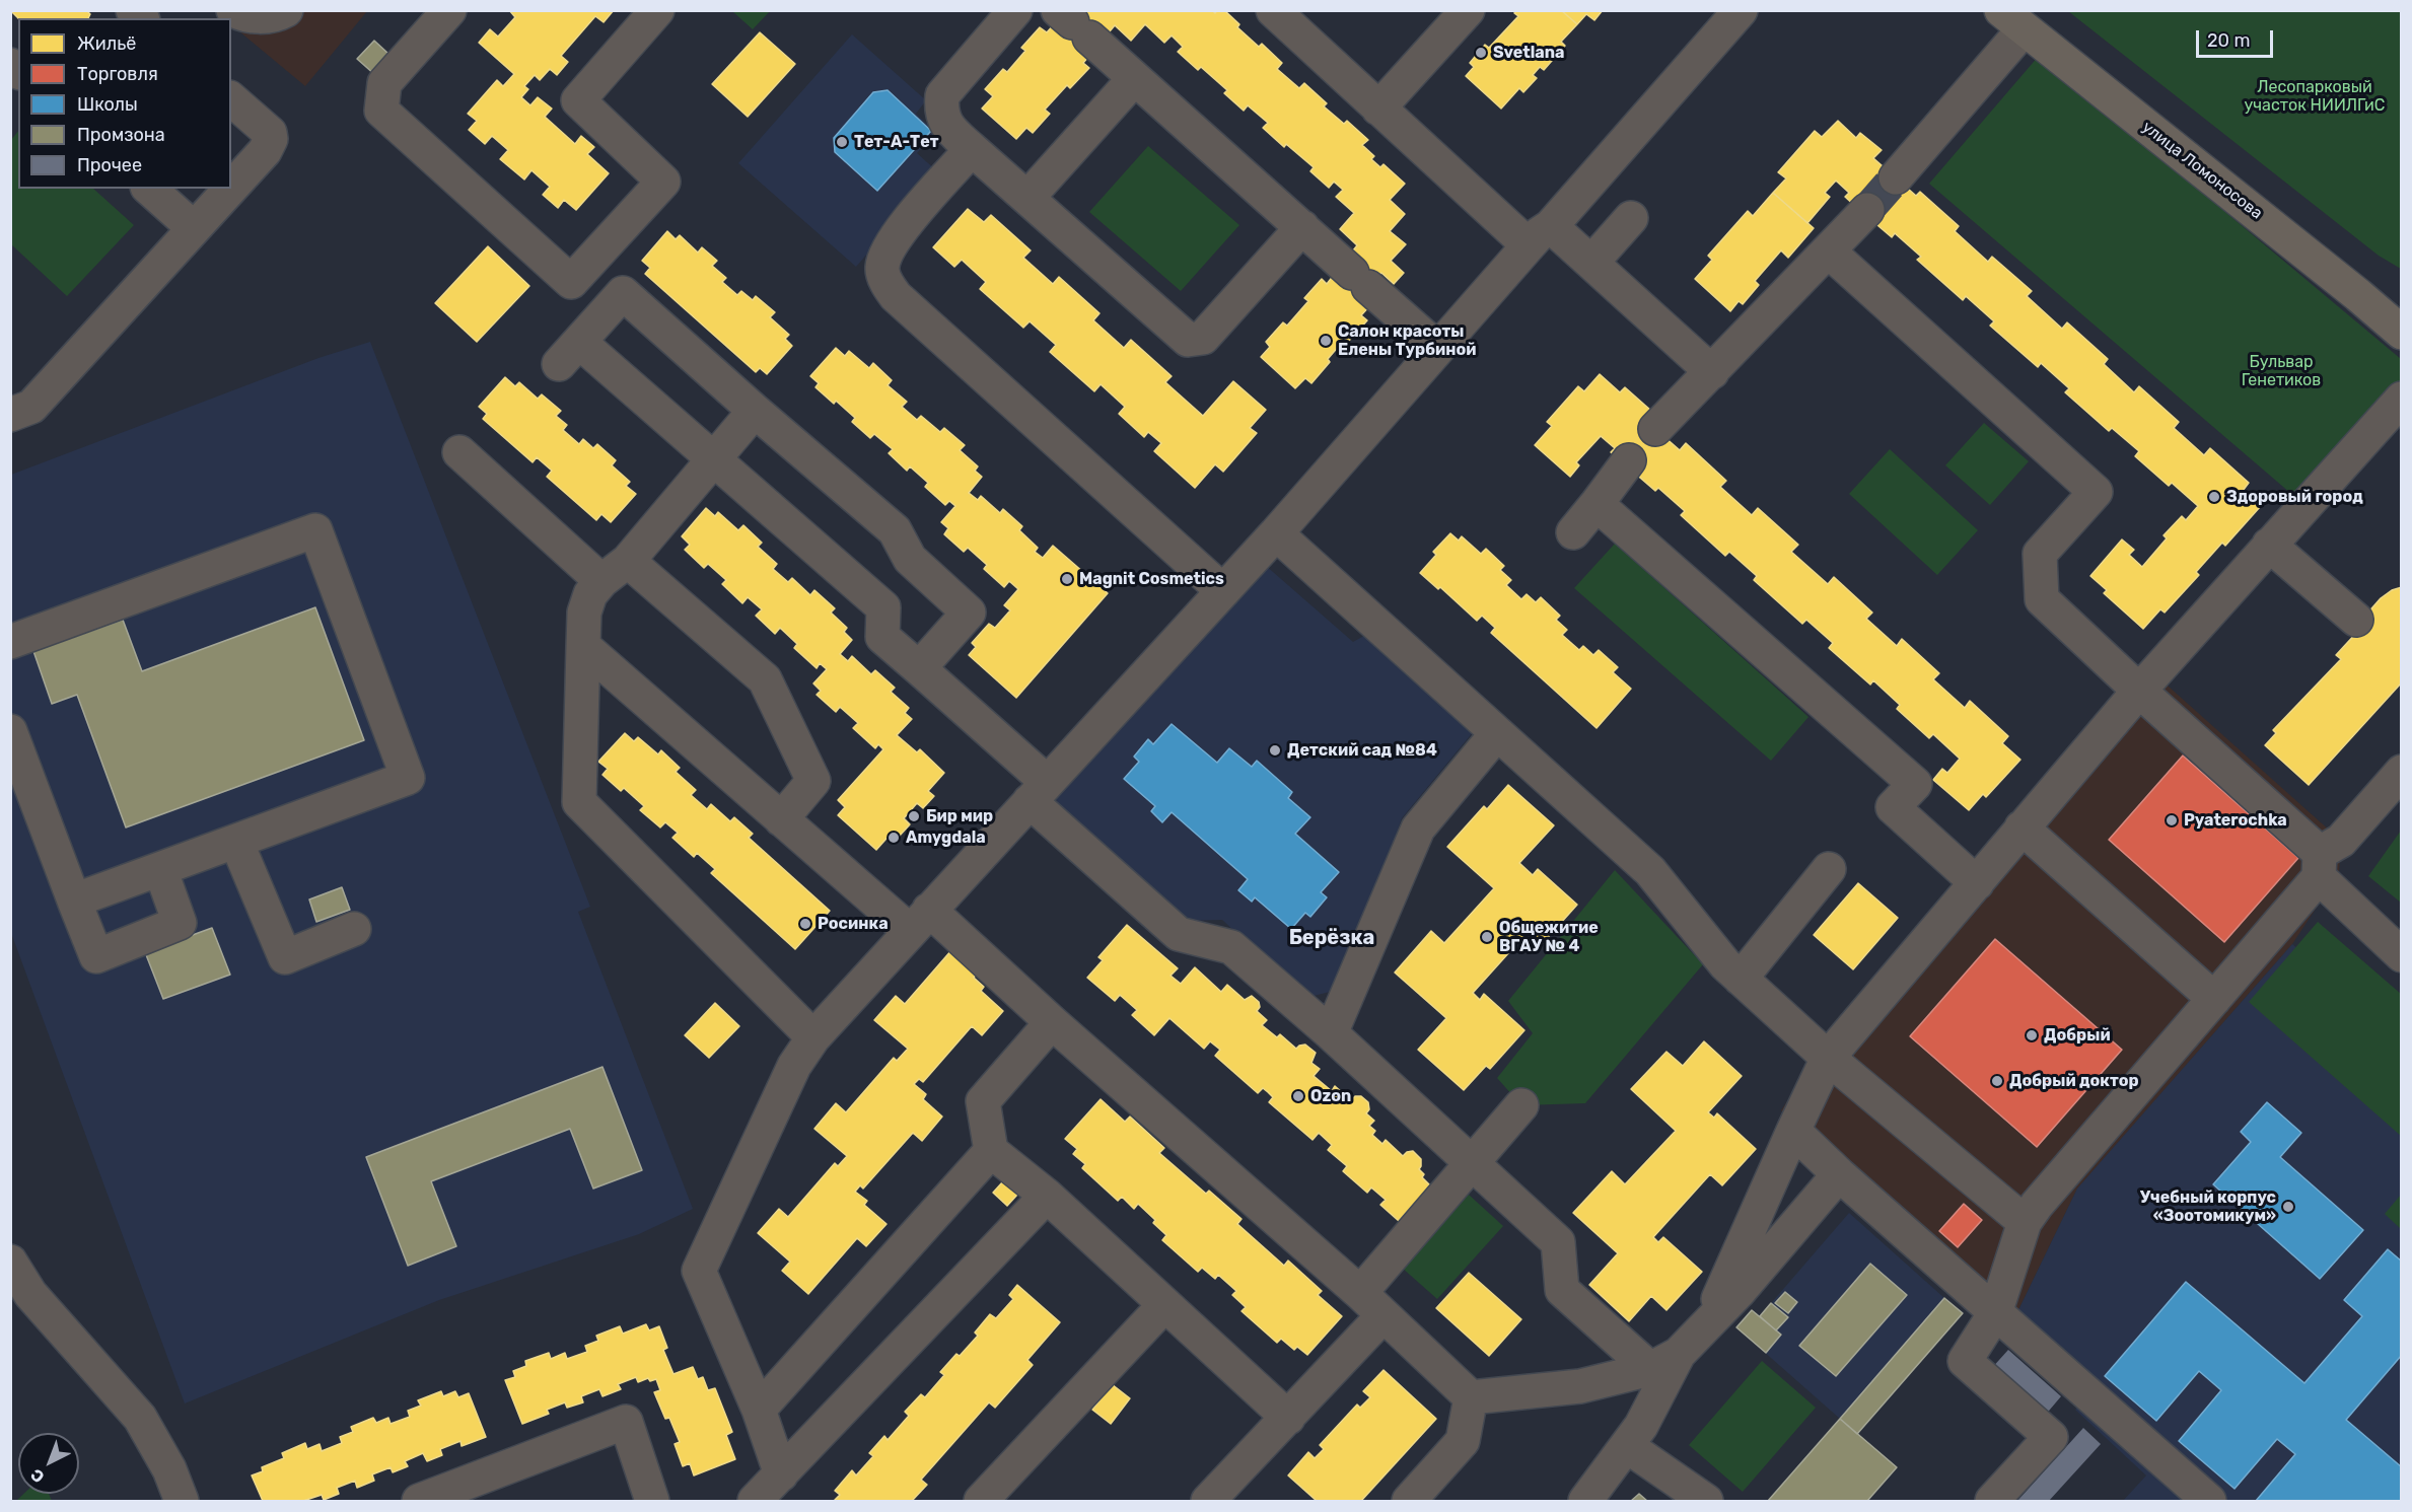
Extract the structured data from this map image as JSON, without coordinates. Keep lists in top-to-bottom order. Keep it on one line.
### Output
{"streets":{"main road":["улица Ломоносова"]},"districts":["Берёзка"],"parks":["Лесопарковый участок НИИЛГиС","Бульвар Генетиков"],"places":["Svetlana","Тет-А-Тет","Салон красоты Елены Турбиной","Здоровый город","Magnit Cosmetics","Детский сад №84","Бир мир","Pyaterochka","Amygdala","Росинка","Общежитие ВГАУ № 4","Добрый","Добрый доктор","Ozon","Учебный корпус «Зоотомикум»"],"legend":["Жильё","Торговля","Школы","Промзона","Прочее"],"scale_bar":"20 m","north":"bottom left"}
